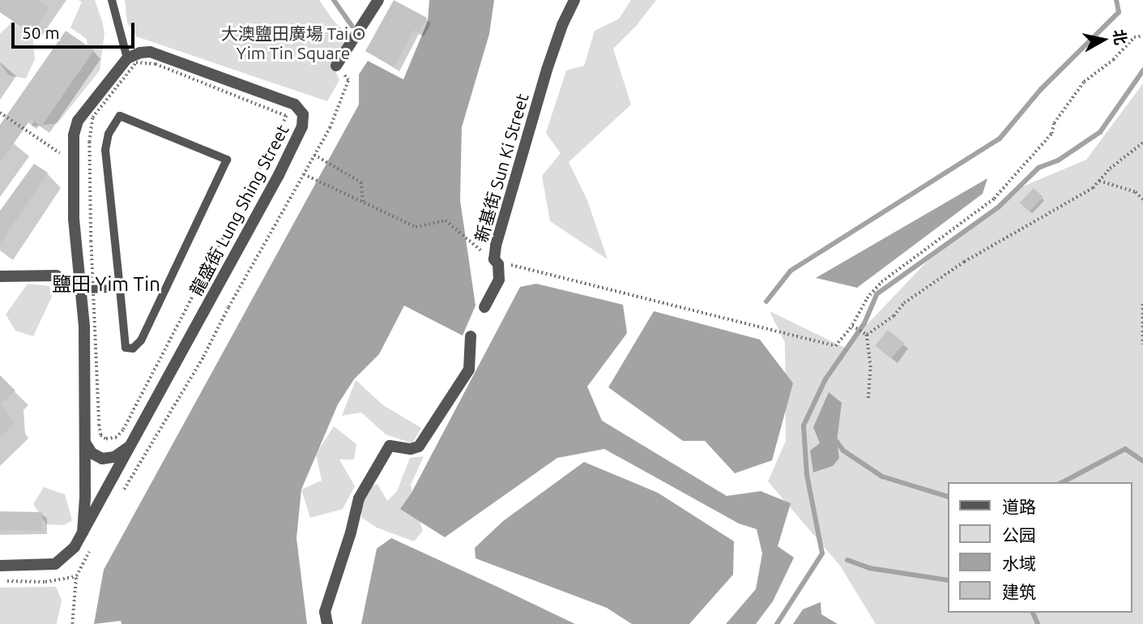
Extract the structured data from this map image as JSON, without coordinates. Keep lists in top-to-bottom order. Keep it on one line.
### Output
{"streets":{"street":["新基街 Sun Ki Street","龍盛街 Lung Shing Street"]},"districts":["鹽田 Yim Tin"],"parks":["大澳鹽田廣場 Tai O Yim Tin Square"],"legend":["道路","公园","水域","建筑"],"scale_bar":"50 m","north":"right"}
